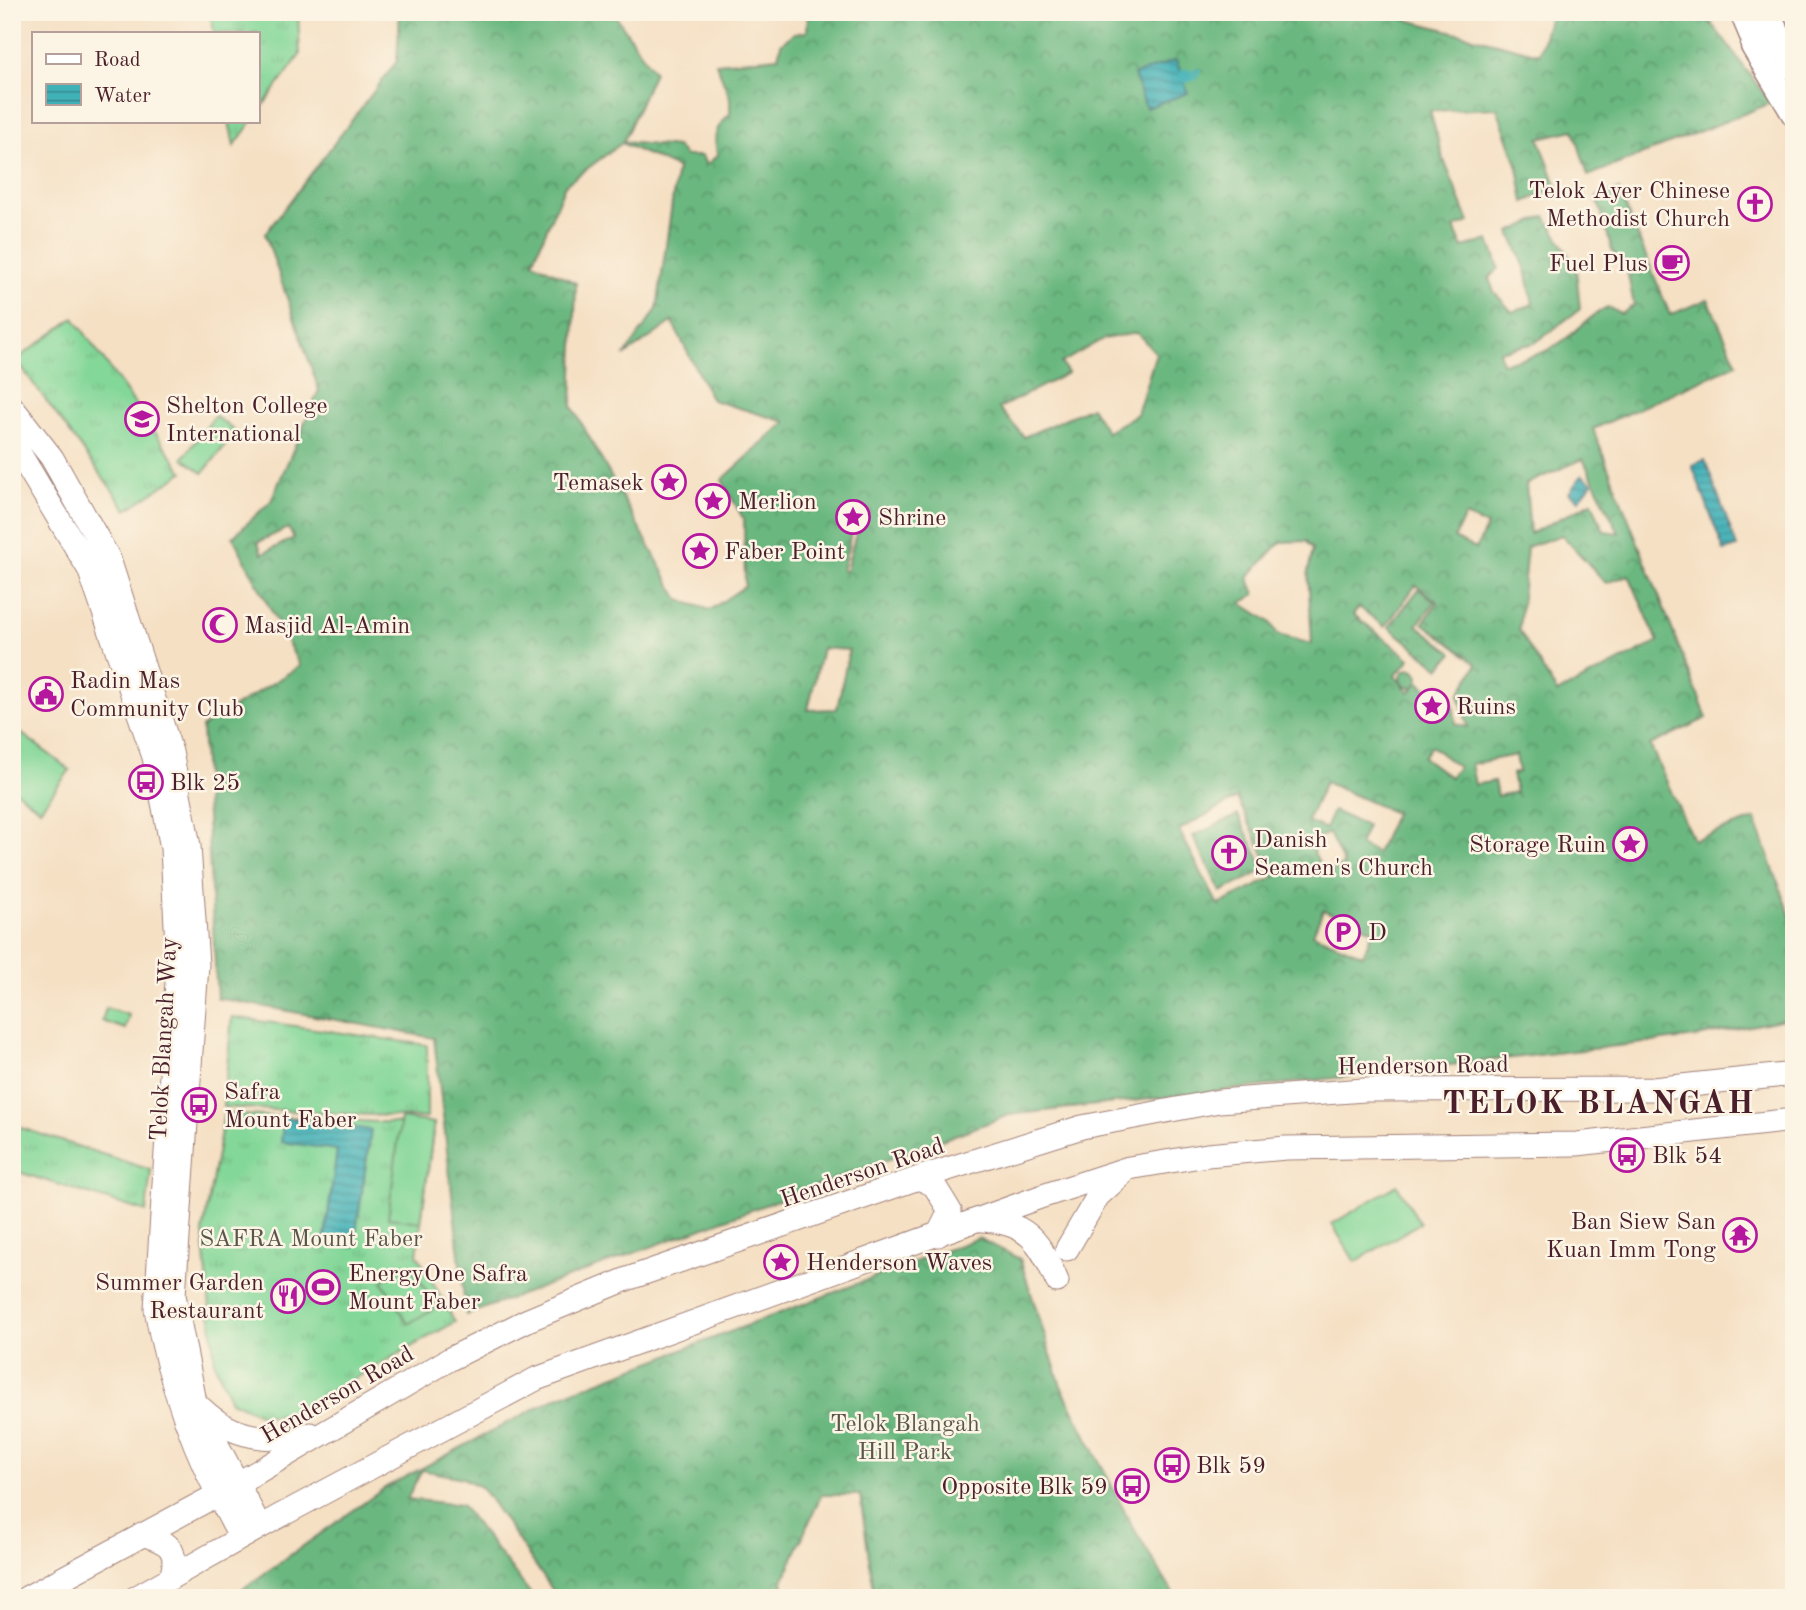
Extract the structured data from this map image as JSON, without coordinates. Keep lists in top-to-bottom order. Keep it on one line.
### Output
{"streets":{"main road":["Telok Blangah Way","Henderson Road"]},"crossings":[["Telok Blangah Way","Henderson Road"]],"districts":["TELOK BLANGAH"],"parks":["SAFRA Mount Faber","Telok Blangah Hill Park"],"places":{"church":["Telok Ayer Chinese Methodist Church","Danish Seamen's Church"],"cafe":["Fuel Plus"],"school or university":["Shelton College International"],"place":["Temasek","Merlion","Shrine","Faber Point","Ruins","Storage Ruin","Henderson Waves"],"mosque":["Masjid Al-Amin"],"public building":["Radin Mas Community Club"],"bus stop":["Blk 25","Safra Mount Faber","Blk 54","Blk 59","Opposite Blk 59"],"parking":["D"],"temple":["Ban Siew San Kuan Imm Tong"],"sports":["EnergyOne Safra Mount Faber"],"restaurant":["Summer Garden Restaurant"]},"legend":["Road","Water"]}
